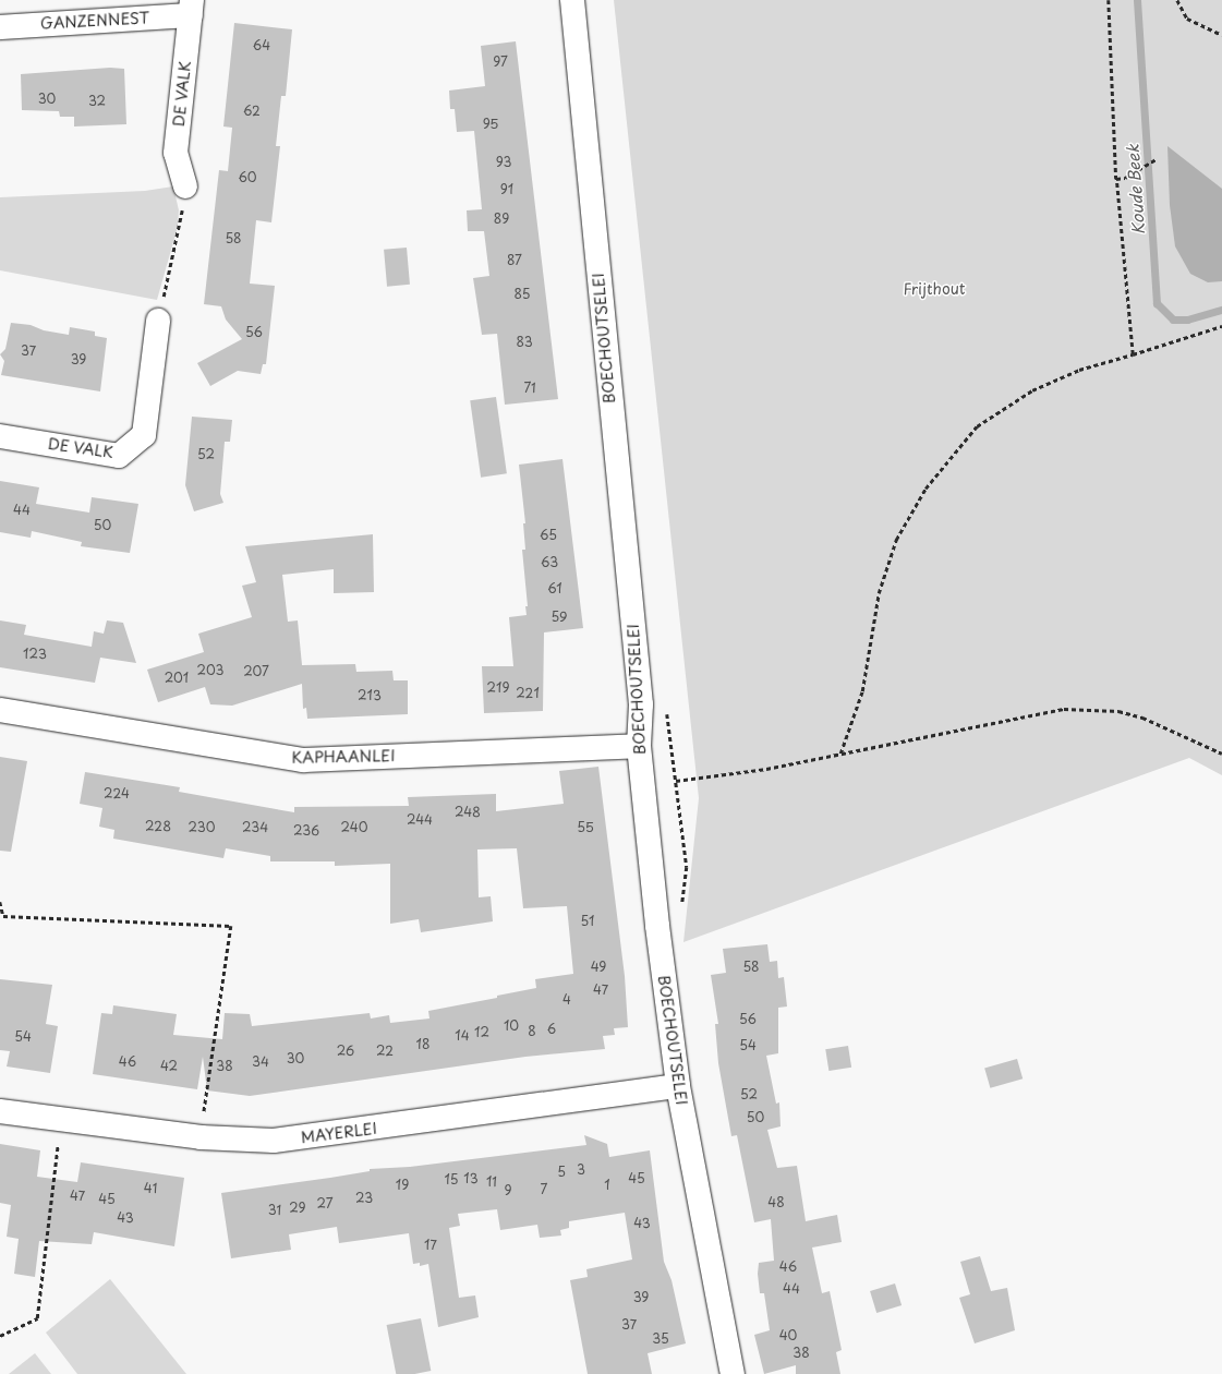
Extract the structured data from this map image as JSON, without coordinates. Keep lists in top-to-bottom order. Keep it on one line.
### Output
{"streets":{"street":["GANZENNEST","DE VALK","BOECHOUTSELEI","KAPHAANLEI","MAYERLEI"]},"crossings":[["GANZENNEST","DE VALK"],["BOECHOUTSELEI","KAPHAANLEI"],["BOECHOUTSELEI","MAYERLEI"]],"water":["Koude Beek"],"parks":["Frijthout"],"house_numbers":["64","97","30","32","62","95","93","60","91","89","58","87","85","56","83","37","39","71","52","44","50","65","63","61","59","123","203","207","201","219","221","213","224","248","244","228","230","234","240","55","236","51","49","58","47","4","56","10","6","8","12","14","54","18","54","26","22","30","46","34","42","38","52","50","3","5","13","45","15","11","19","1","41","7","9","47","23","45","48","27","29","31","43","43","17","46","44","39","37","40","35","38"]}
